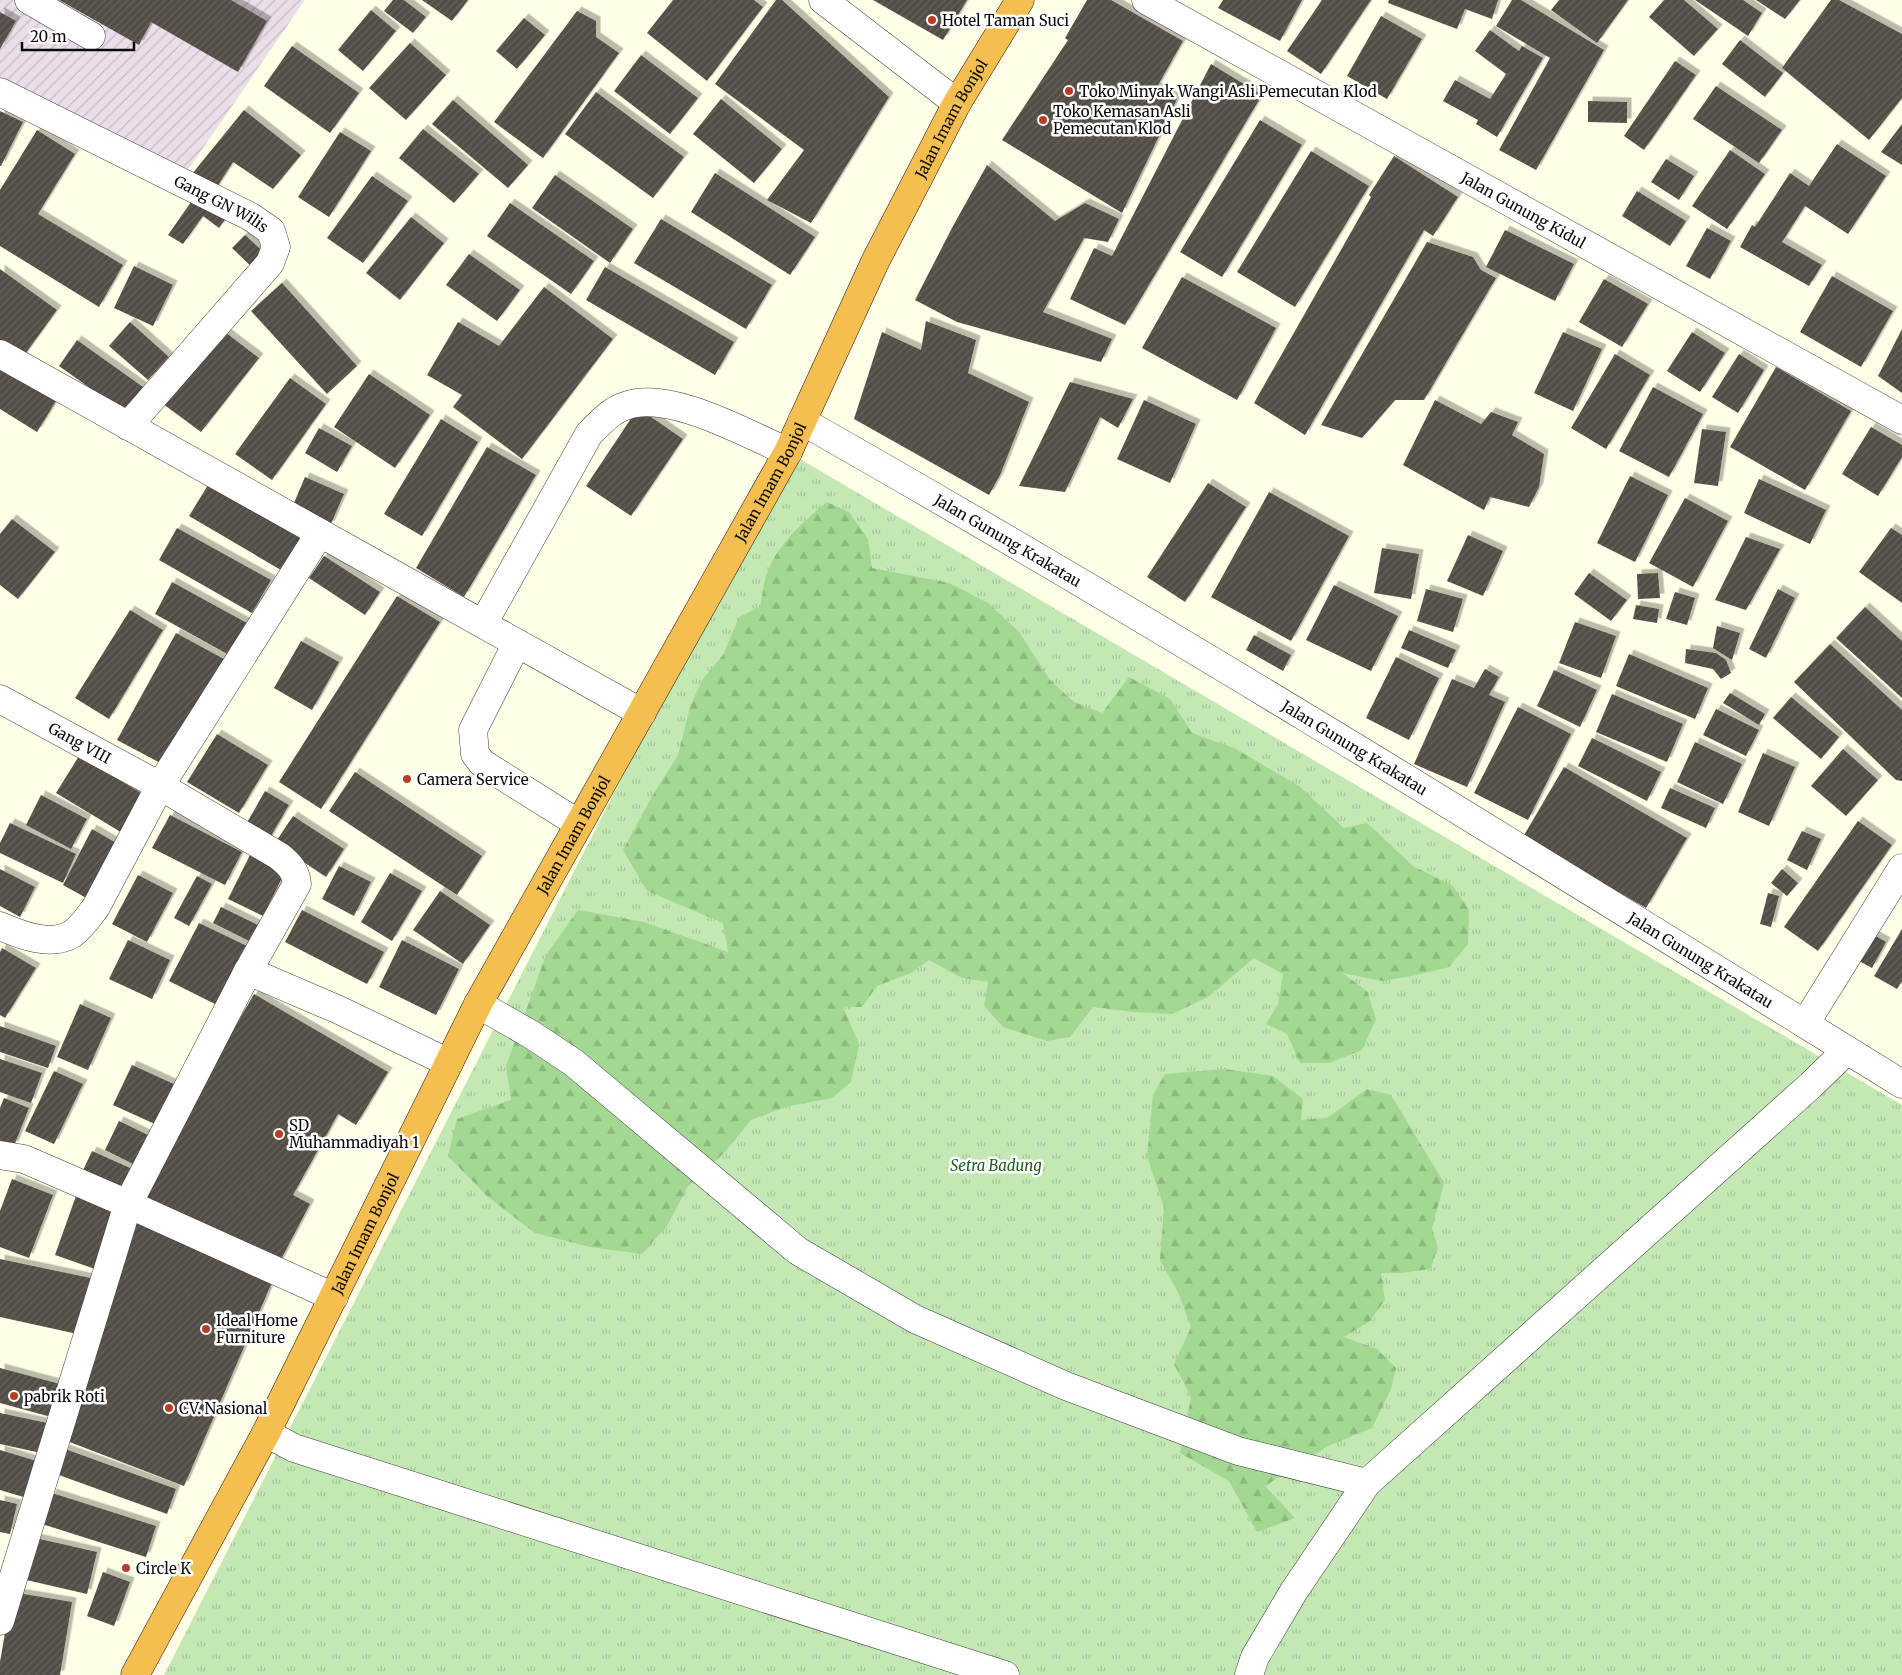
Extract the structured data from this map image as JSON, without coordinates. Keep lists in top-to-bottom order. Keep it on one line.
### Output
{"streets":{"highway":["Jalan Imam Bonjol"],"street":["Gang GN Wilis","Jalan Gunung Kidul","Jalan Gunung Krakatau","Gang VIII"]},"crossings":[["Jalan Imam Bonjol","Jalan Gunung Krakatau"]],"parks":["Setra Badung"],"places":["Hotel Taman Suci","Toko Minyak Wangi Asli Pemecutan Klod","Toko Kemasan Asli Pemecutan Klod","Camera Service","SD Muhammadiyah 1","Ideal Home Furniture","pabrik Roti","CV. Nasional","Circle K"],"scale_bar":"20 m"}
